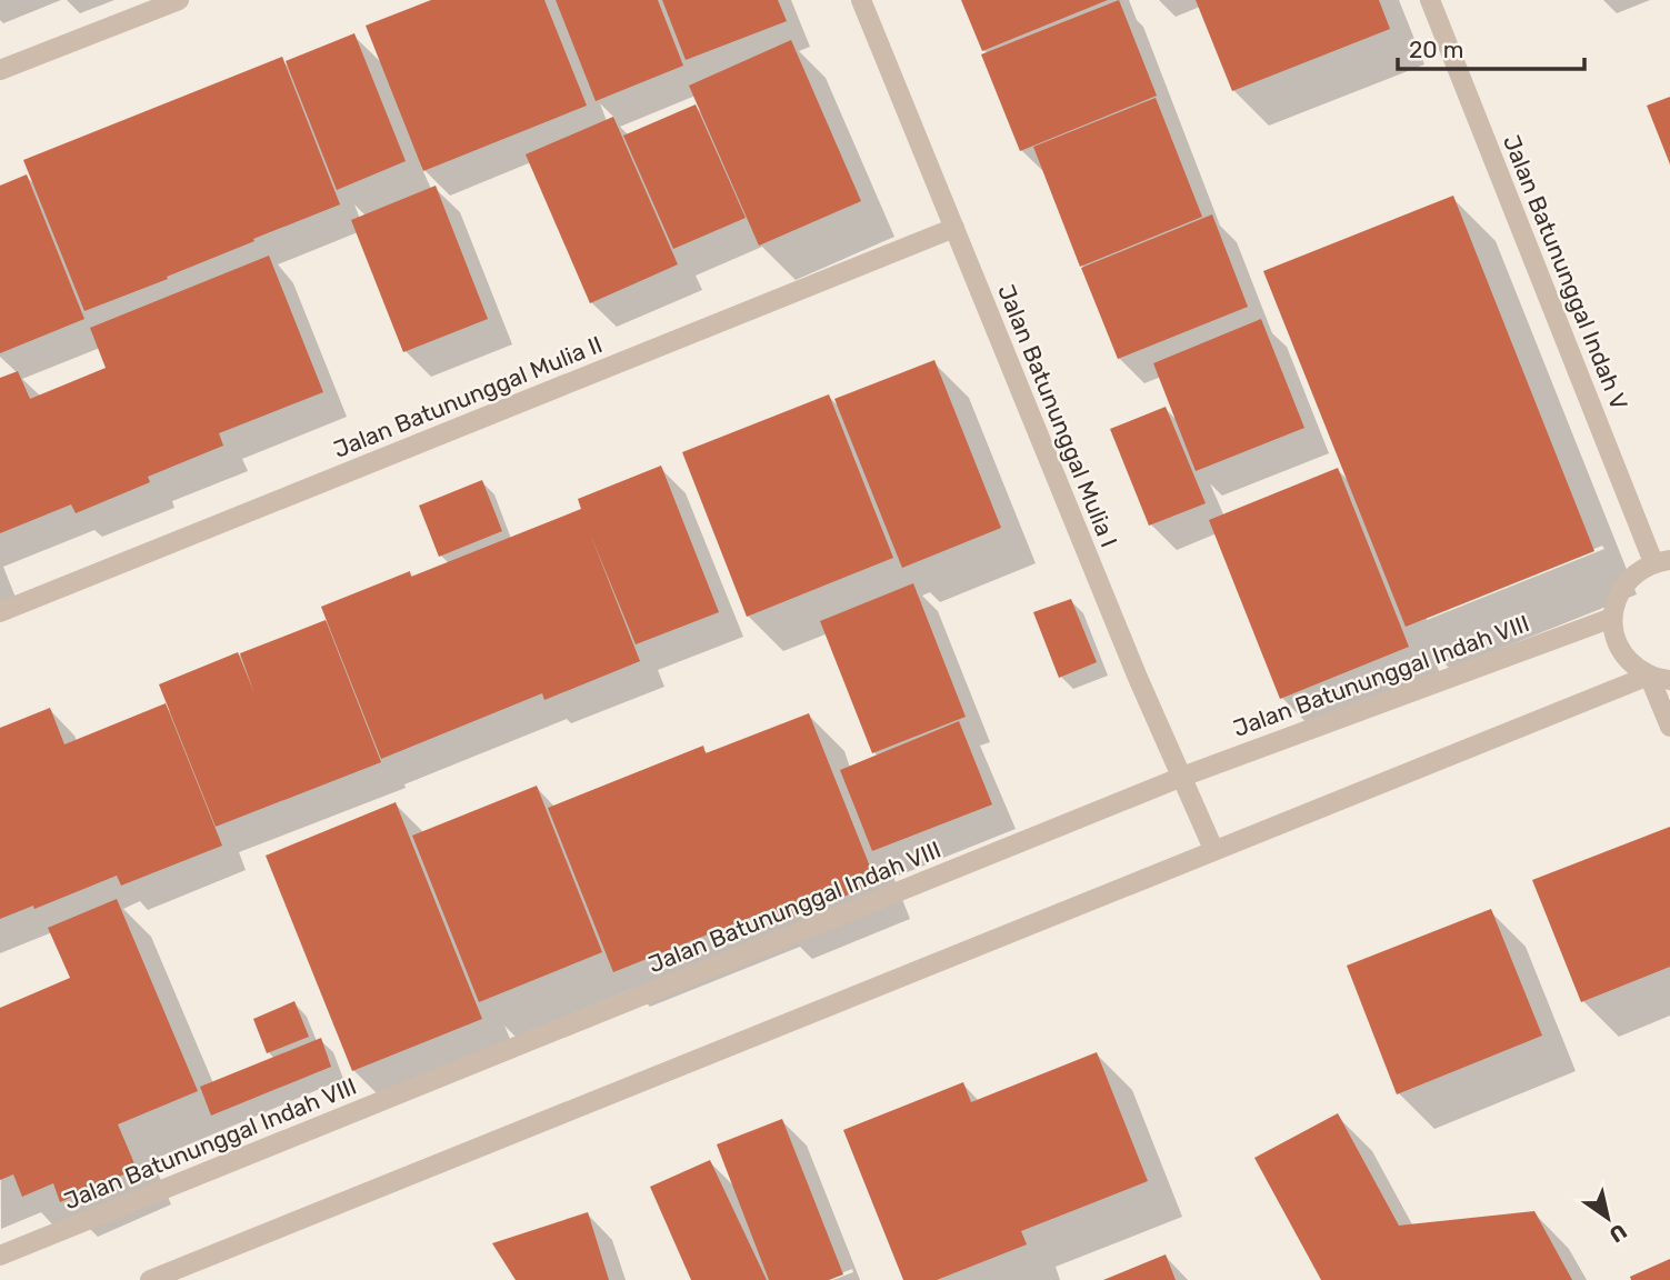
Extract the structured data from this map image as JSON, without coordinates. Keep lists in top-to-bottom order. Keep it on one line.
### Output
{"streets":{"street":["Jalan Batununggal Indah V","Jalan Batununggal Mulia II","Jalan Batununggal Mulia I","Jalan Batununggal Indah VIII"]},"crossings":[["Jalan Batununggal Mulia II","Jalan Batununggal Mulia I"],["Jalan Batununggal Mulia I","Jalan Batununggal Indah VIII"]],"scale_bar":"20 m","north":"bottom right"}
